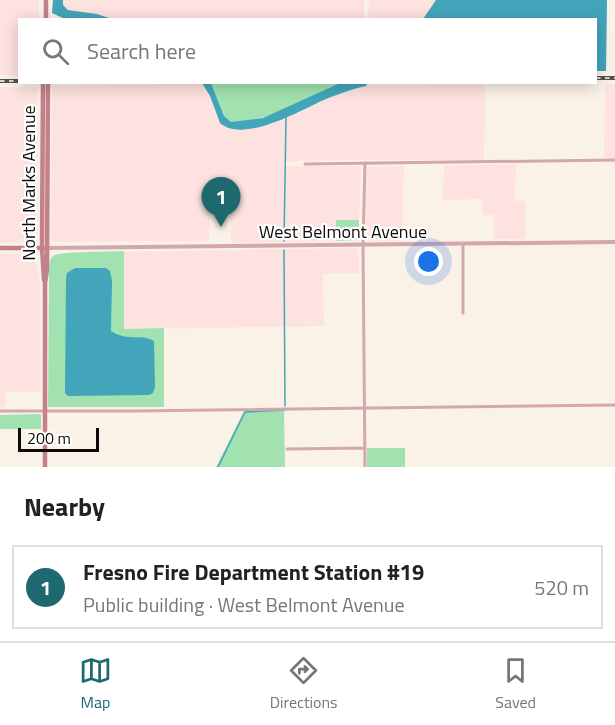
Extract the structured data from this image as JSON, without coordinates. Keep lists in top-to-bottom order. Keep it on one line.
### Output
{"streets":{"main road":["North Marks Avenue","West Belmont Avenue"]},"crossings":[["North Marks Avenue","West Belmont Avenue"]],"scale_bar":"200 m","page":{"search":"Search here","pins":"1","scale":"200 m","heading":"Nearby","list":[{"mark":"1","name":"Fresno Fire Department Station #19","note":"Public building · West Belmont Avenue","value":"520 m"}],"nav":["Map","Directions","Saved"]}}
